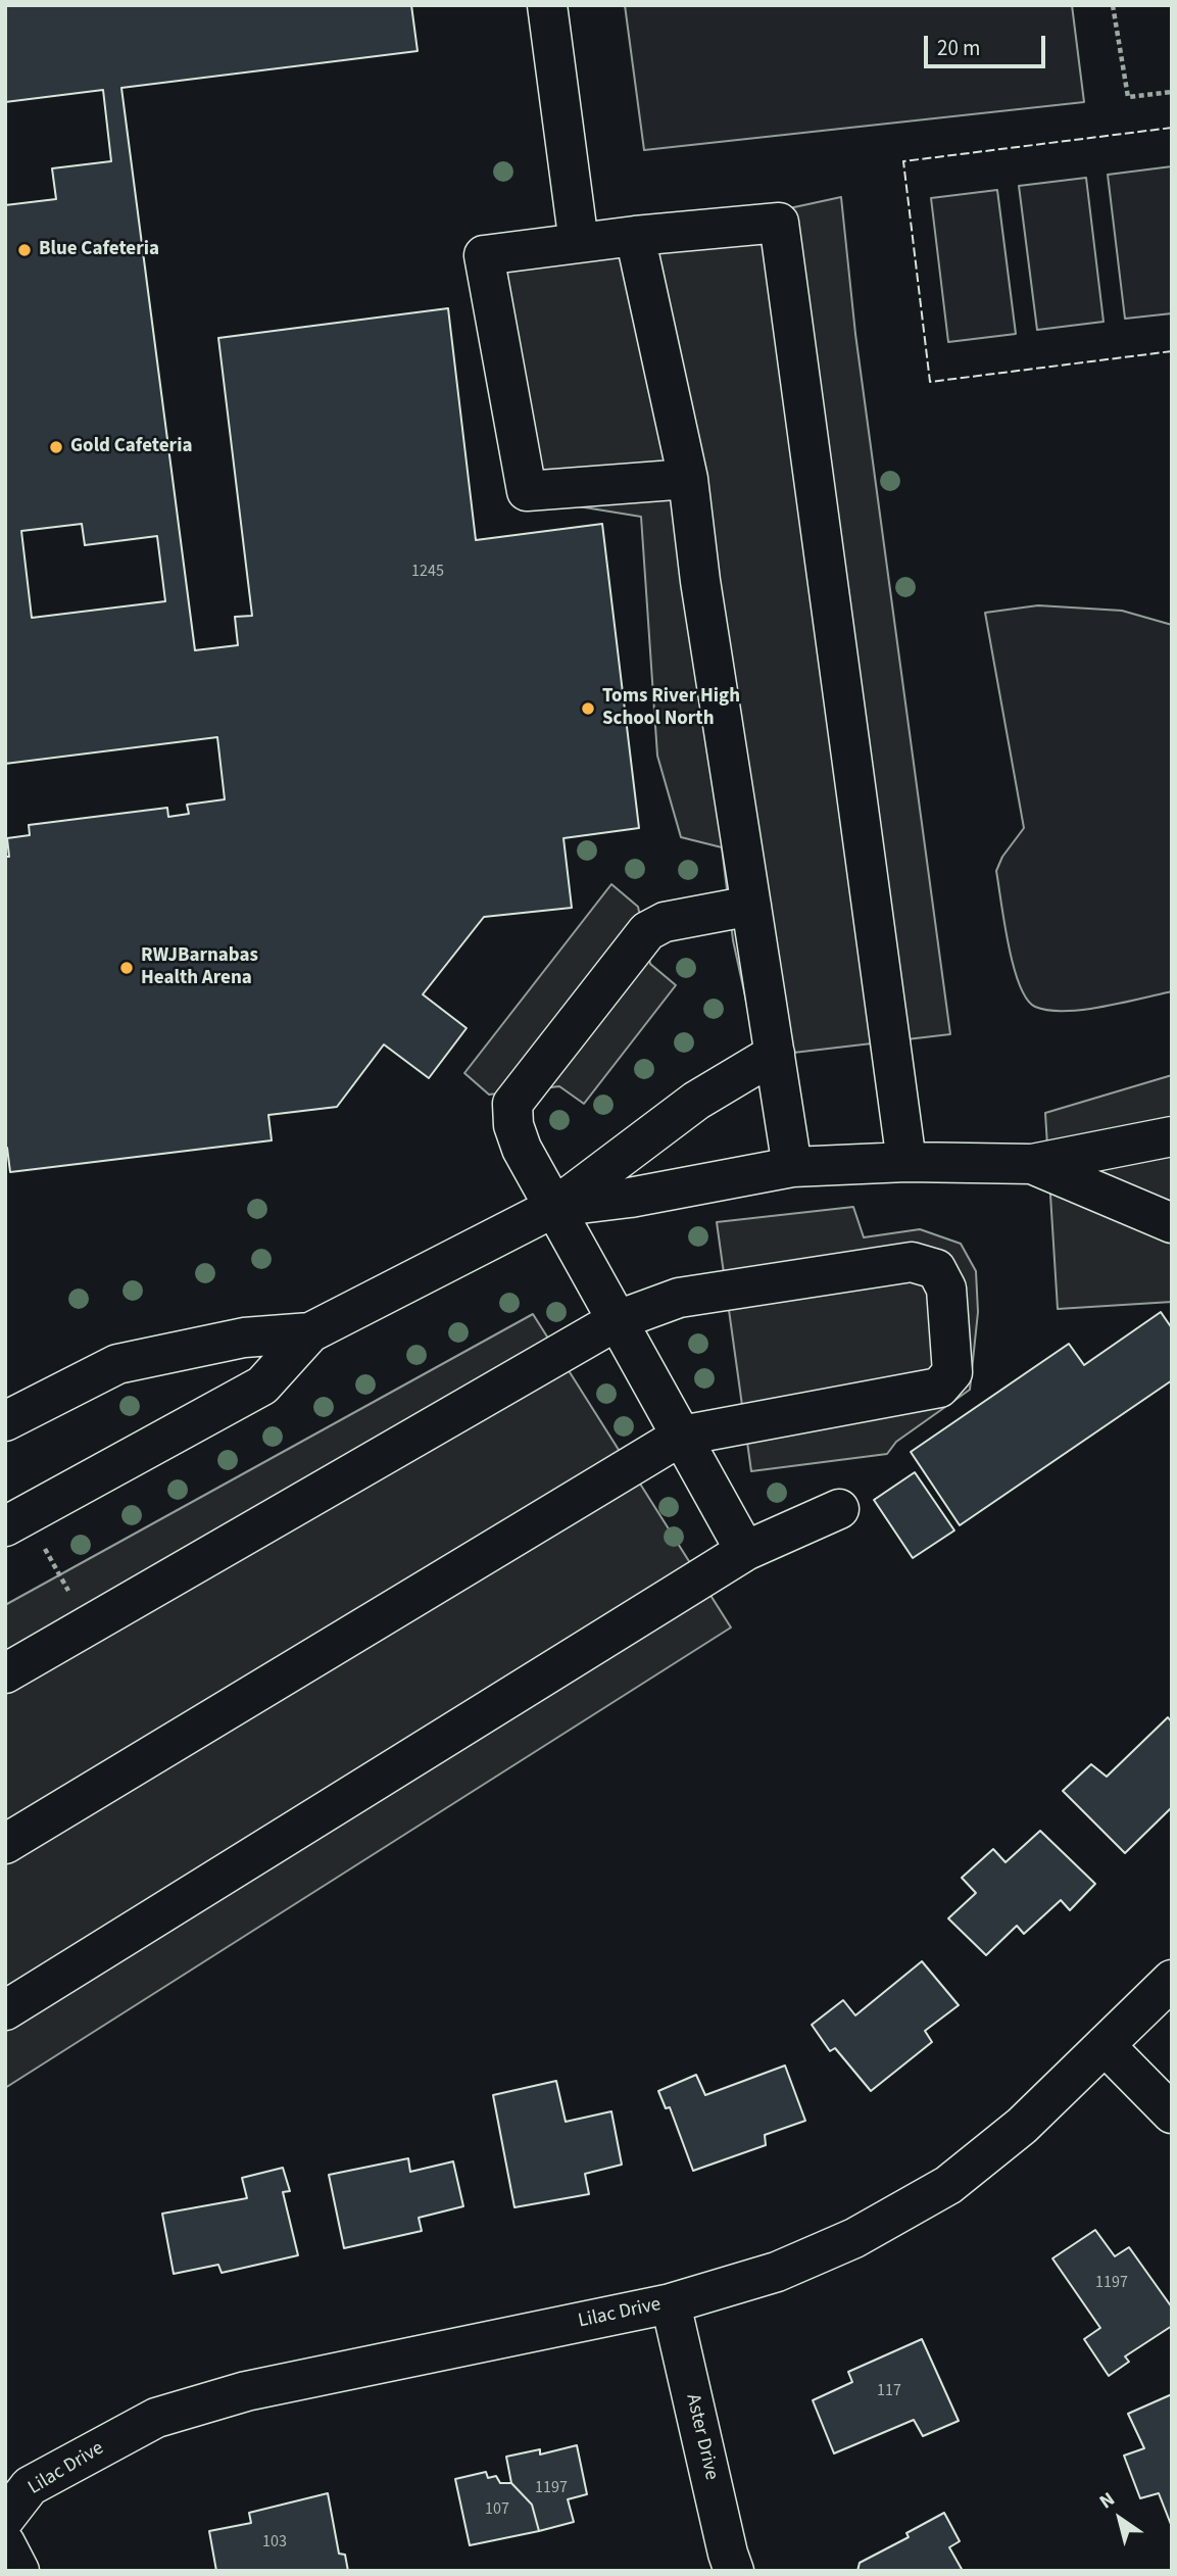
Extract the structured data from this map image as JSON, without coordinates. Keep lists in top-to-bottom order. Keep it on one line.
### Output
{"streets":{"street":["Lilac Drive","Aster Drive"]},"crossings":[["Lilac Drive","Aster Drive"]],"places":["Blue Cafeteria","Gold Cafeteria","Toms River High School North","RWJBarnabas Health Arena"],"house_numbers":["1245","1197","117","1197","107","103"],"scale_bar":"20 m","north":"top left"}
